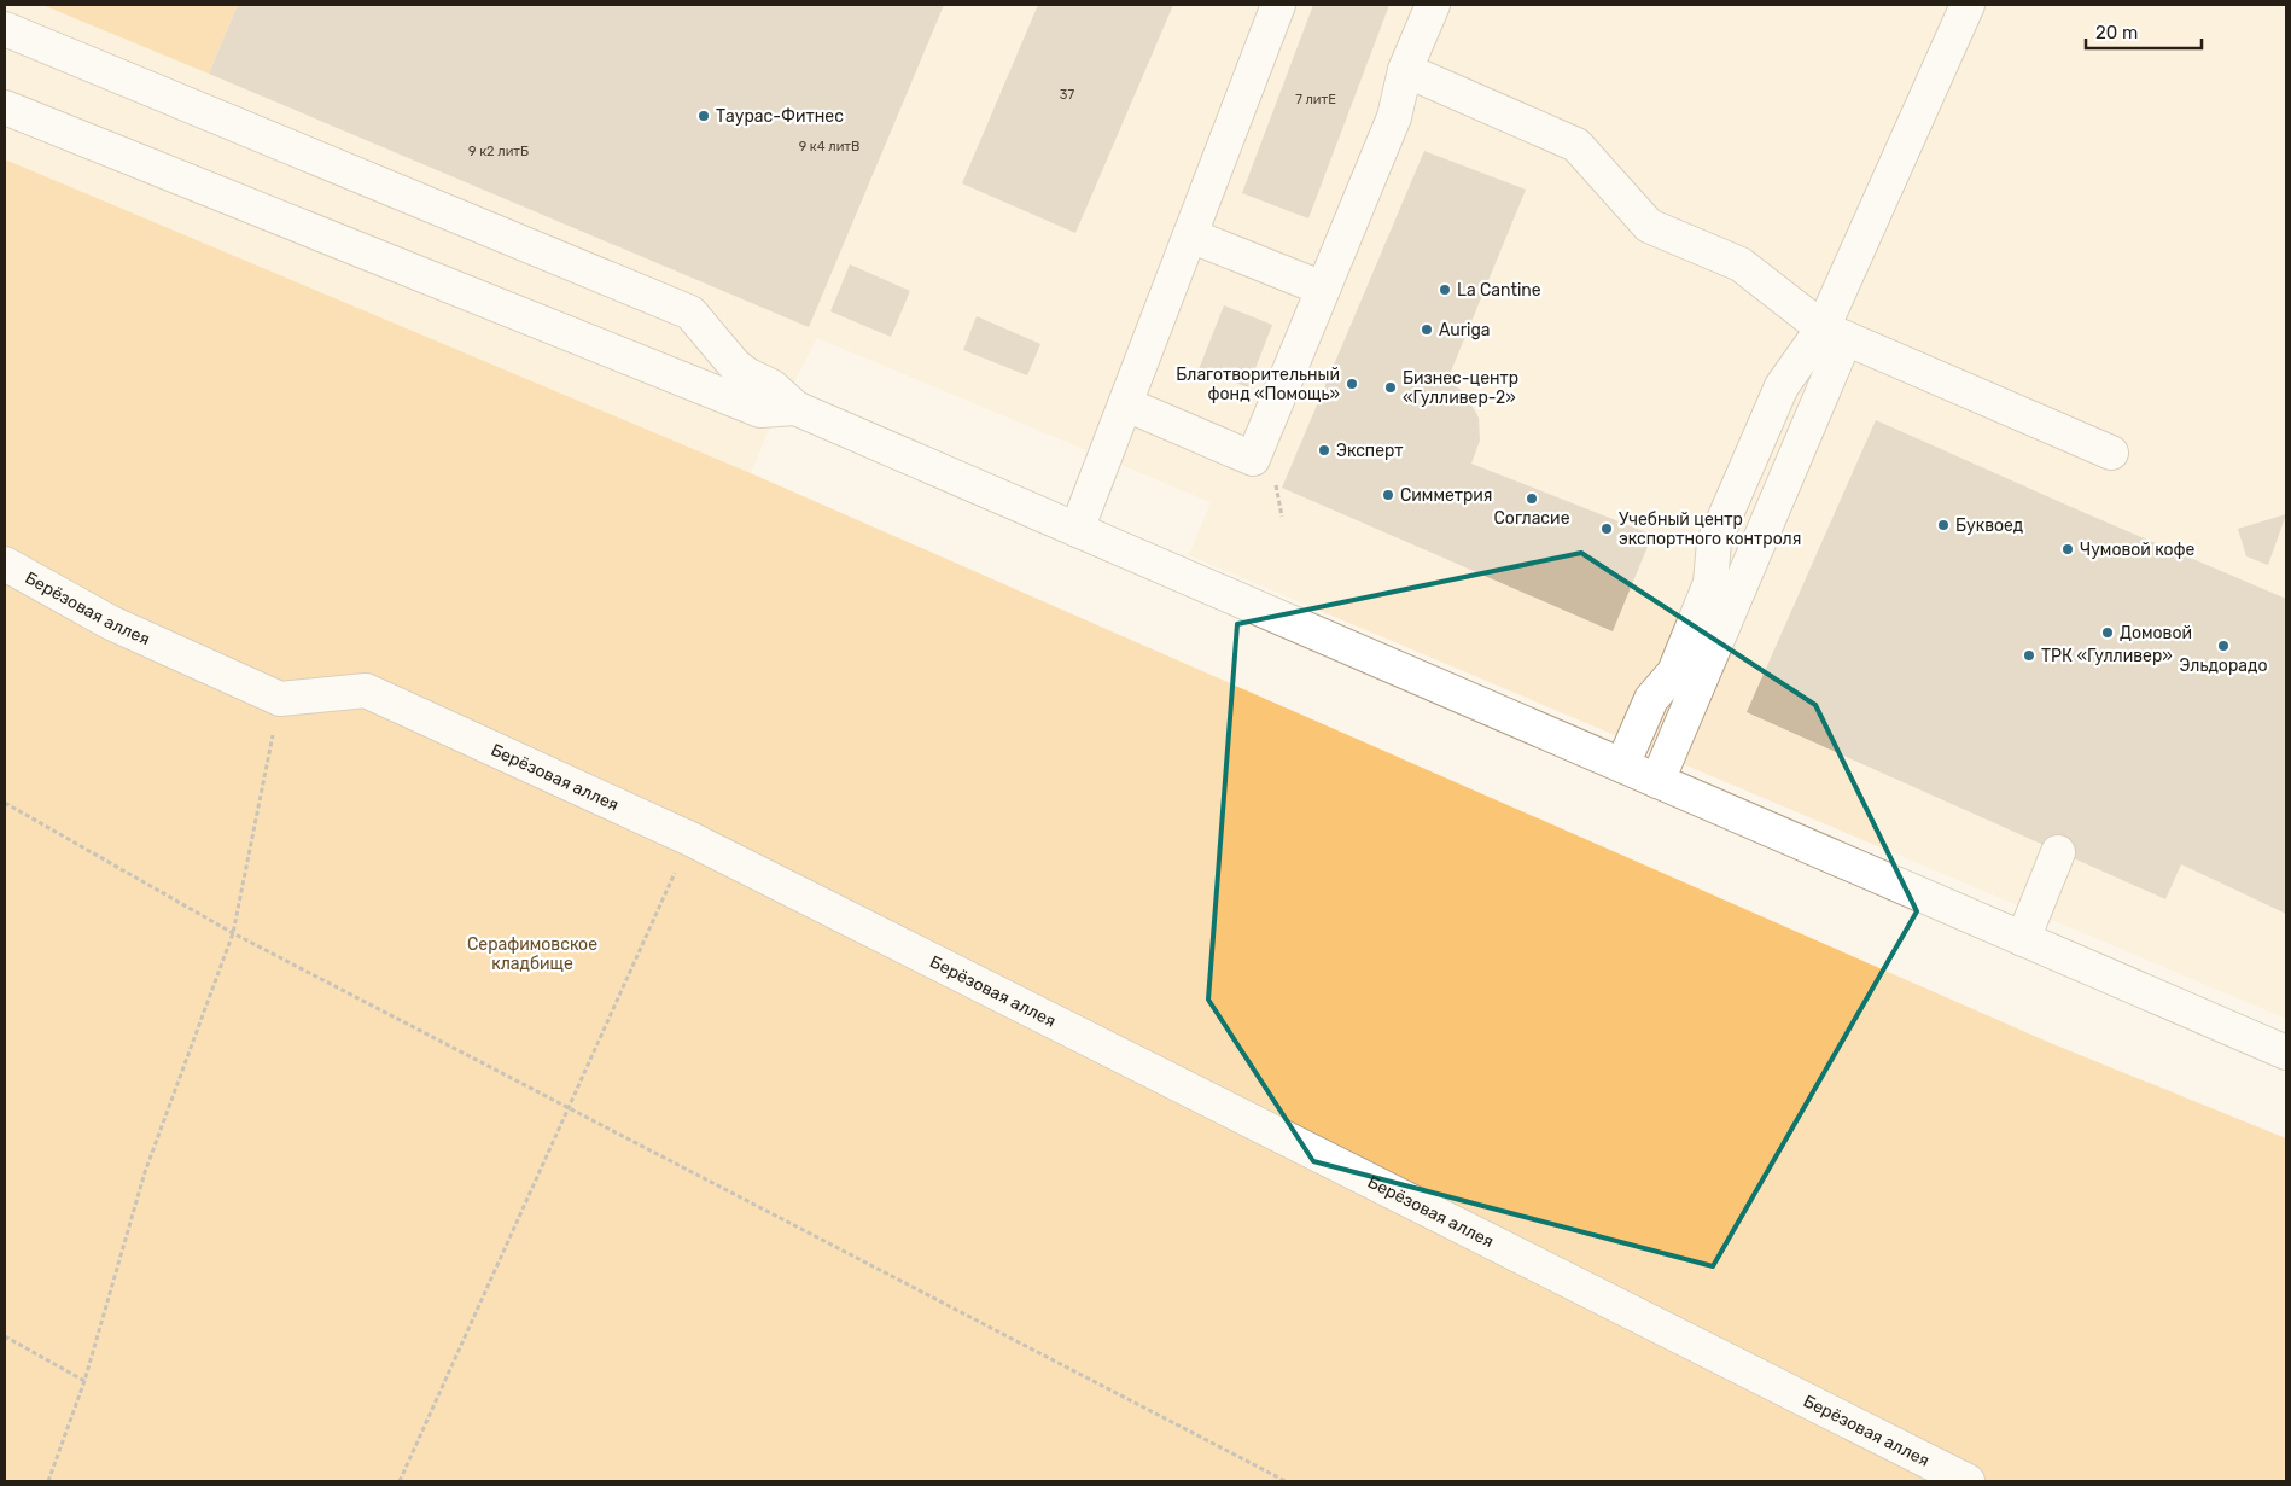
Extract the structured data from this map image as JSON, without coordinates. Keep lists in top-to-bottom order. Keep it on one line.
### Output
{"streets":{"street":["Берёзовая аллея"]},"parks":["Серафимовское кладбище"],"places":["Таурас-Фитнес","La Cantine","Auriga","Благотворительный фонд «Помощь»","Бизнес-центр «Гулливер-2»","Эксперт","Симметрия","Согласие","Буквоед","Учебный центр экспортного контроля","Чумовой кофе","Домовой","Эльдорадо","ТРК «Гулливер»"],"house_numbers":["37","7 литЕ","9 к4 литВ","9 к2 литБ"],"scale_bar":"20 m"}
